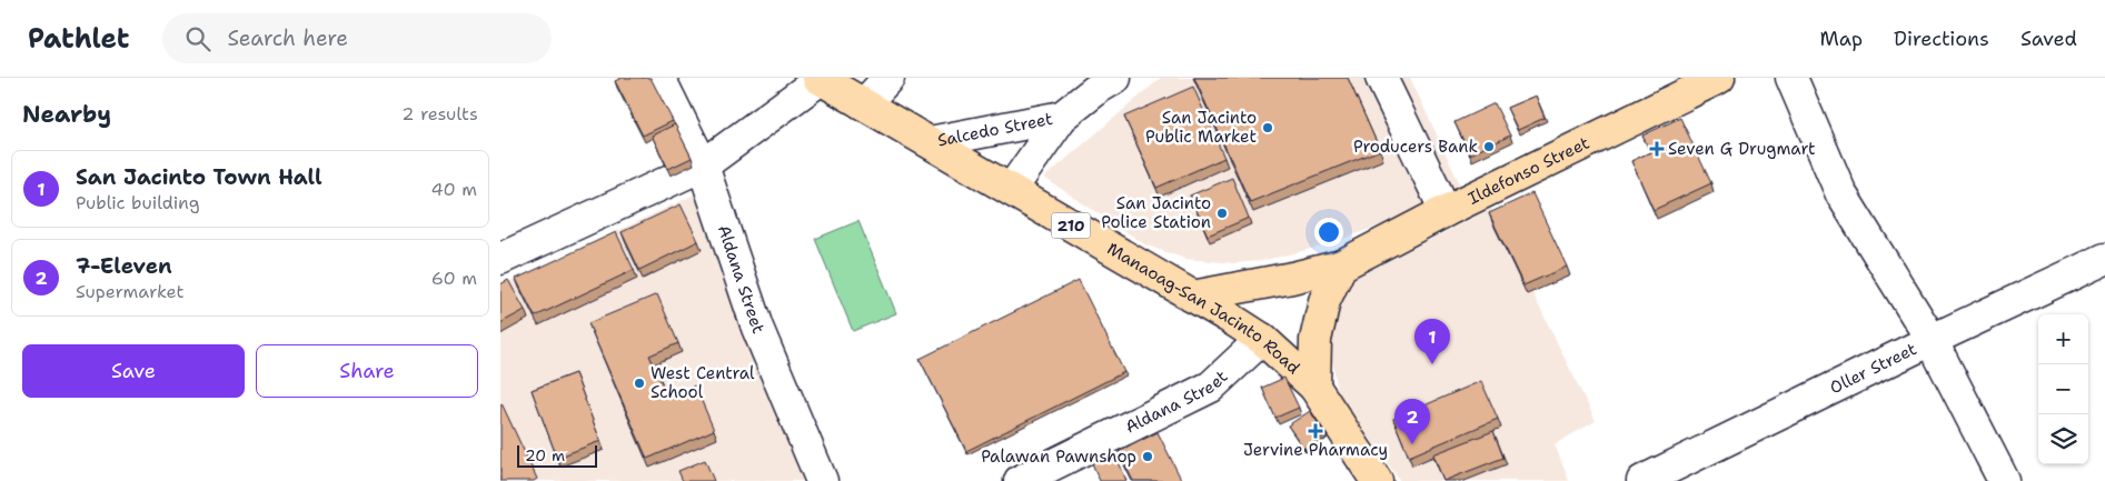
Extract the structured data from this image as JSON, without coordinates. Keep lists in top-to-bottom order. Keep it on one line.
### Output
{"streets":{"main road":["Ildefonso Street","210","Manaoag-San Jacinto Road"],"street":["Salcedo Street","Aldana Street","Oller Street"]},"crossings":[["Salcedo Street","Manaoag-San Jacinto Road"],["Ildefonso Street","Manaoag-San Jacinto Road"],["Aldana Street","Manaoag-San Jacinto Road"]],"places":{"other":["San Jacinto Public Market","Producers Bank","San Jacinto Police Station","West Central School","Palawan Pawnshop"],"health":["Seven G Drugmart","Jervine Pharmacy"]},"scale_bar":"20 m","page":{"header":"Pathlet","search":"Search here","nav":["Map","Directions","Saved"],"heading":["Nearby","2 results"],"list":[{"mark":"1","name":"San Jacinto Town Hall","note":"Public building","value":"40 m"},{"mark":"2","name":"7-Eleven","note":"Supermarket","value":"60 m"}],"map_buttons":["+","−"],"pins":["1","2"],"buttons":["Save","Share"],"scale":"20 m"}}
